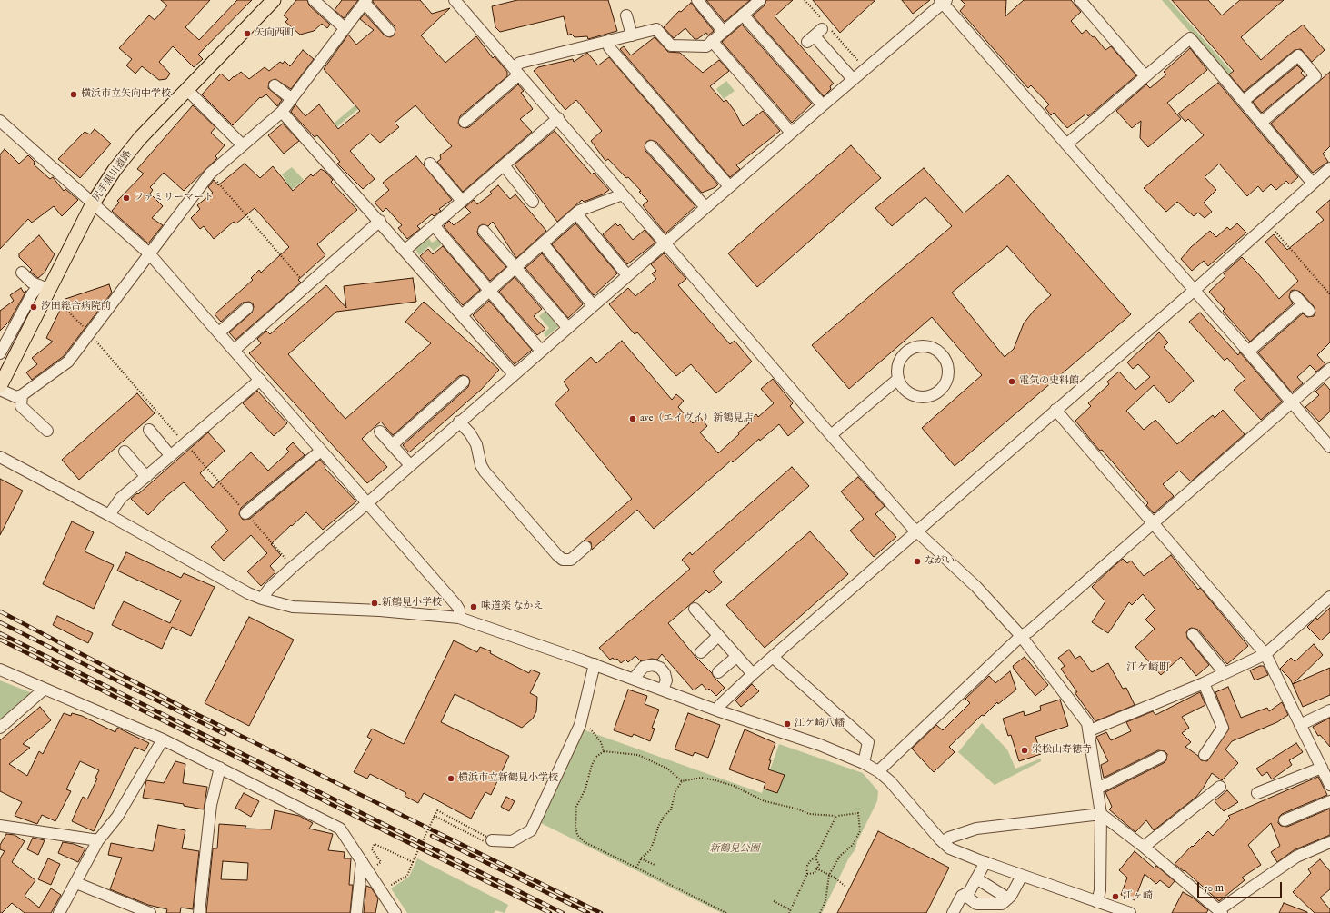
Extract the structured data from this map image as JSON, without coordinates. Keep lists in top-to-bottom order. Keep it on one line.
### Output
{"streets":{"main road":["尻手黒川道路"]},"districts":["江ケ崎町"],"parks":["新鶴見公園"],"places":["矢向西町","横浜市立矢向中学校","ファミリーマート","汐田総合病院前","電気の史料館","ave（エイヴイ）新鶴見店","ながい","新鶴見小学校","味道楽 なかえ","江ケ崎八幡","栄松山寿徳寺","横浜市立新鶴見小学校","江ヶ崎"],"scale_bar":"50 m"}
